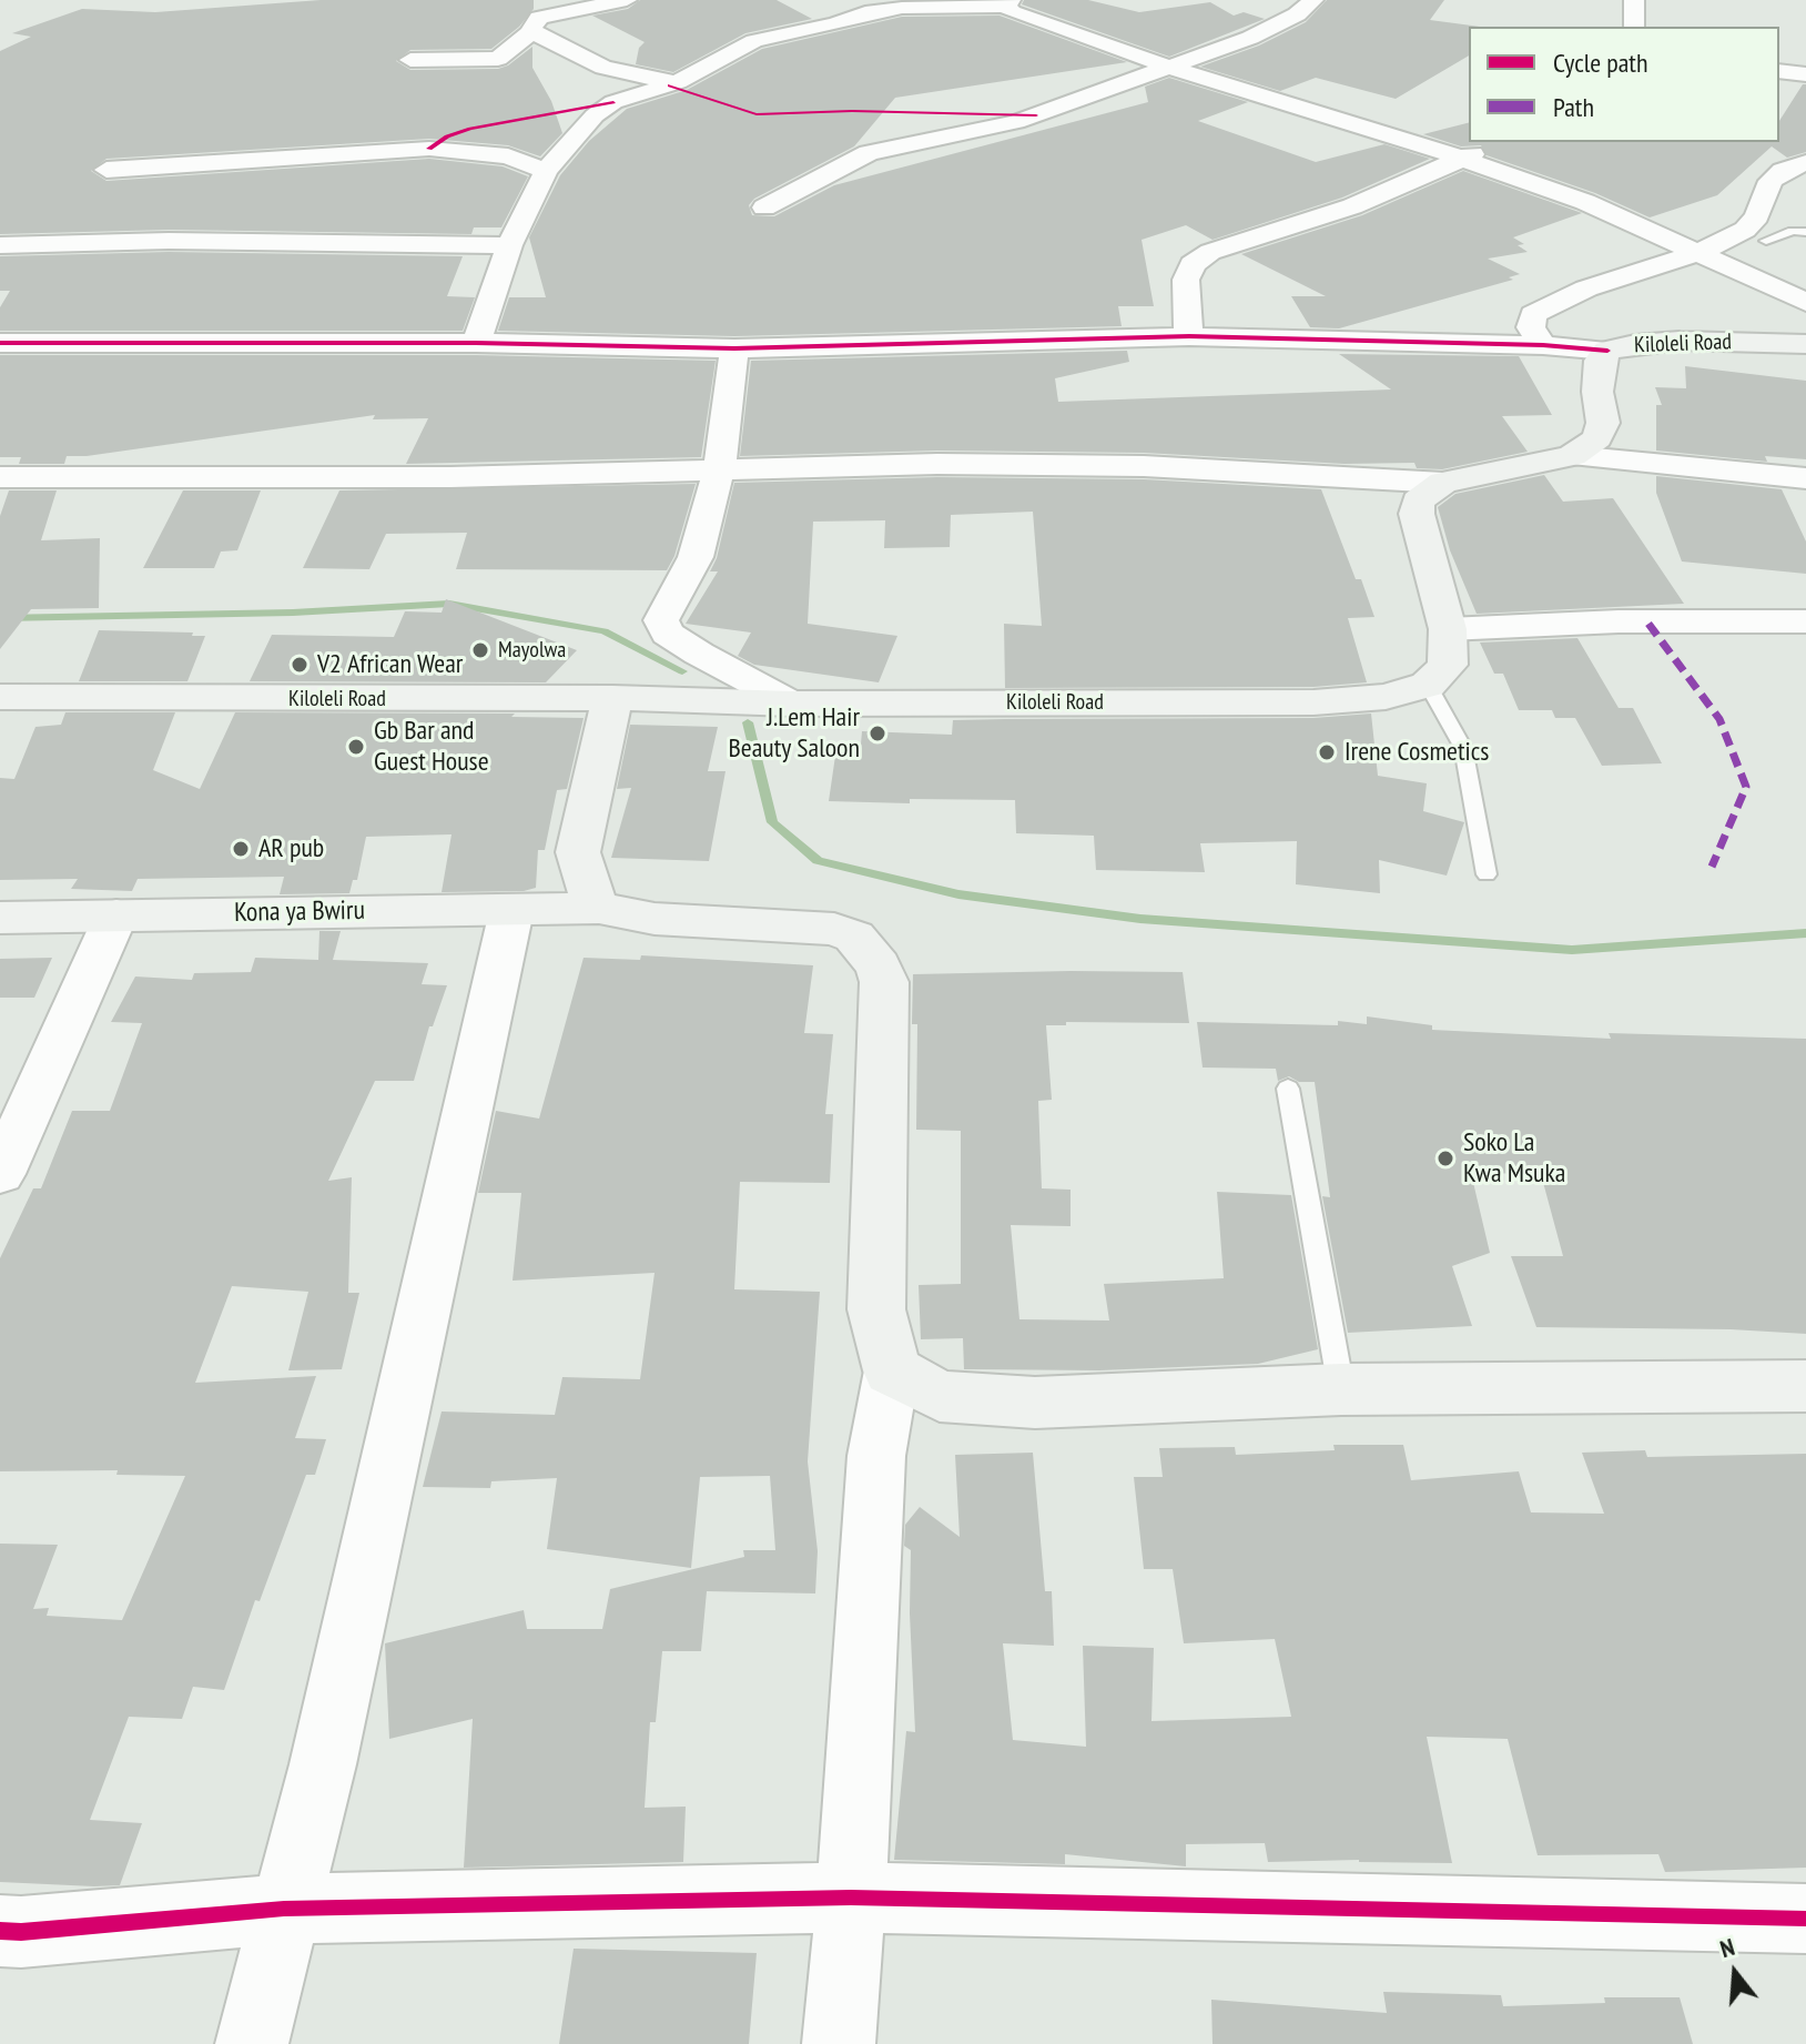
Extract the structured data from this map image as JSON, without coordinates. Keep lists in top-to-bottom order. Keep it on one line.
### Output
{"streets":{"main road":["Kiloleli Road","Kona ya Bwiru"]},"places":["Mayolwa","V2 African Wear","J.Lem Hair Beauty Saloon","Gb Bar and Guest House","Irene Cosmetics","AR pub","Soko La Kwa Msuka"],"legend":["Cycle path","Path"],"north":"top"}
